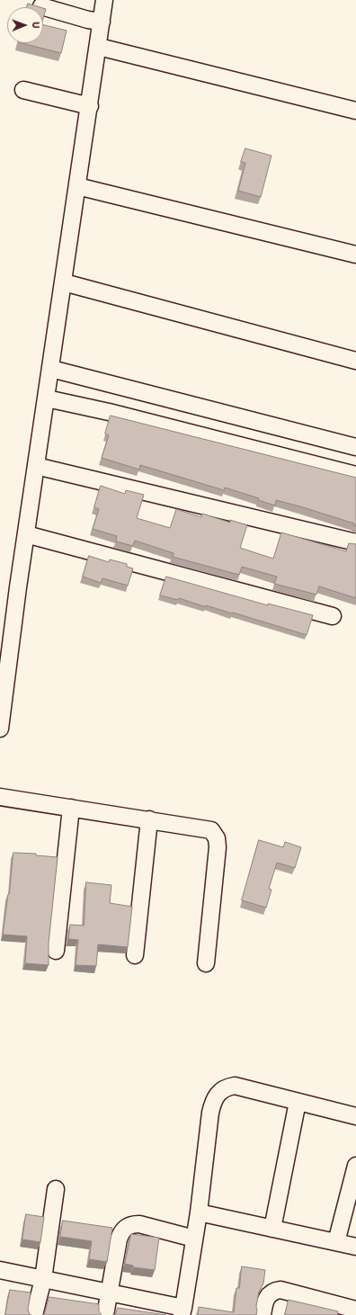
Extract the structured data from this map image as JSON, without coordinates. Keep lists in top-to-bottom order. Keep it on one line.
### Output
{"north":"right"}
